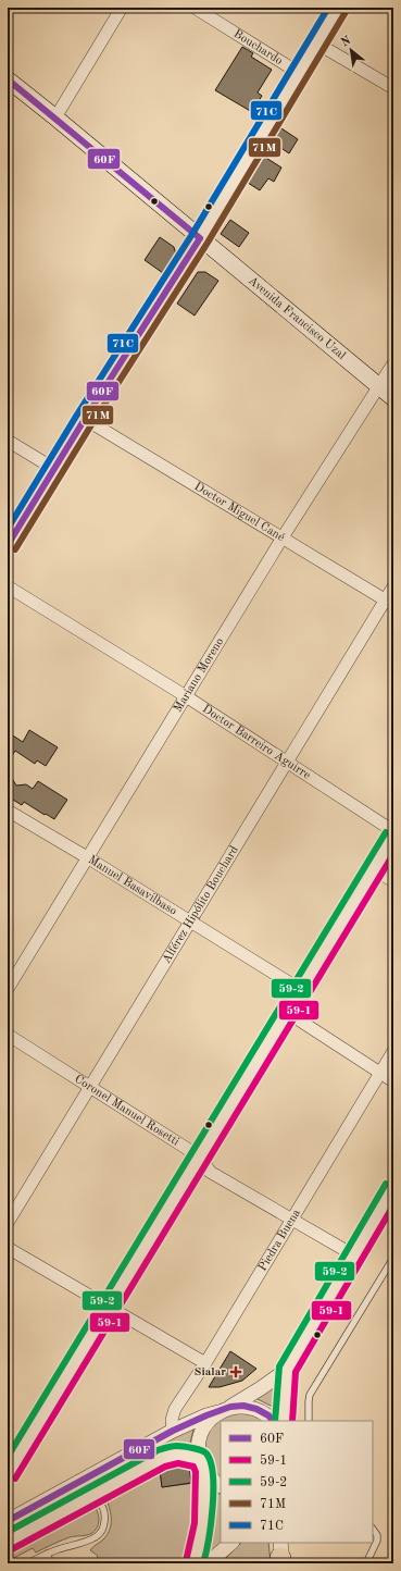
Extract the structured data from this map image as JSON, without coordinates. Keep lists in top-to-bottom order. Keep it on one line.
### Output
{"streets":{"main road":["Avenida Francisco Uzal"],"street":["Bouchardo","Doctor Miguel Cané","Mariano Moreno","Doctor Barreiro Aguirre","Manuel Basavilbaso","Alférez Hipólito Bouchard","Coronel Manuel Rosetti","Piedra Buena"]},"crossings":[["Avenida Francisco Uzal","Mariano Moreno"],["Doctor Miguel Cané","Mariano Moreno"],["Doctor Miguel Cané","Alférez Hipólito Bouchard"],["Mariano Moreno","Doctor Barreiro Aguirre"],["Mariano Moreno","Manuel Basavilbaso"],["Doctor Barreiro Aguirre","Alférez Hipólito Bouchard"],["Manuel Basavilbaso","Alférez Hipólito Bouchard"],["Alférez Hipólito Bouchard","Coronel Manuel Rosetti"],["Coronel Manuel Rosetti","Piedra Buena"]],"places":{"health":["Sialar"]},"lines":["transit line 71C","transit line 71M","transit line 60F","transit line 59-2","transit line 59-1"],"legend":["60F","59-1","59-2","71M","71C"],"north":"top left"}
